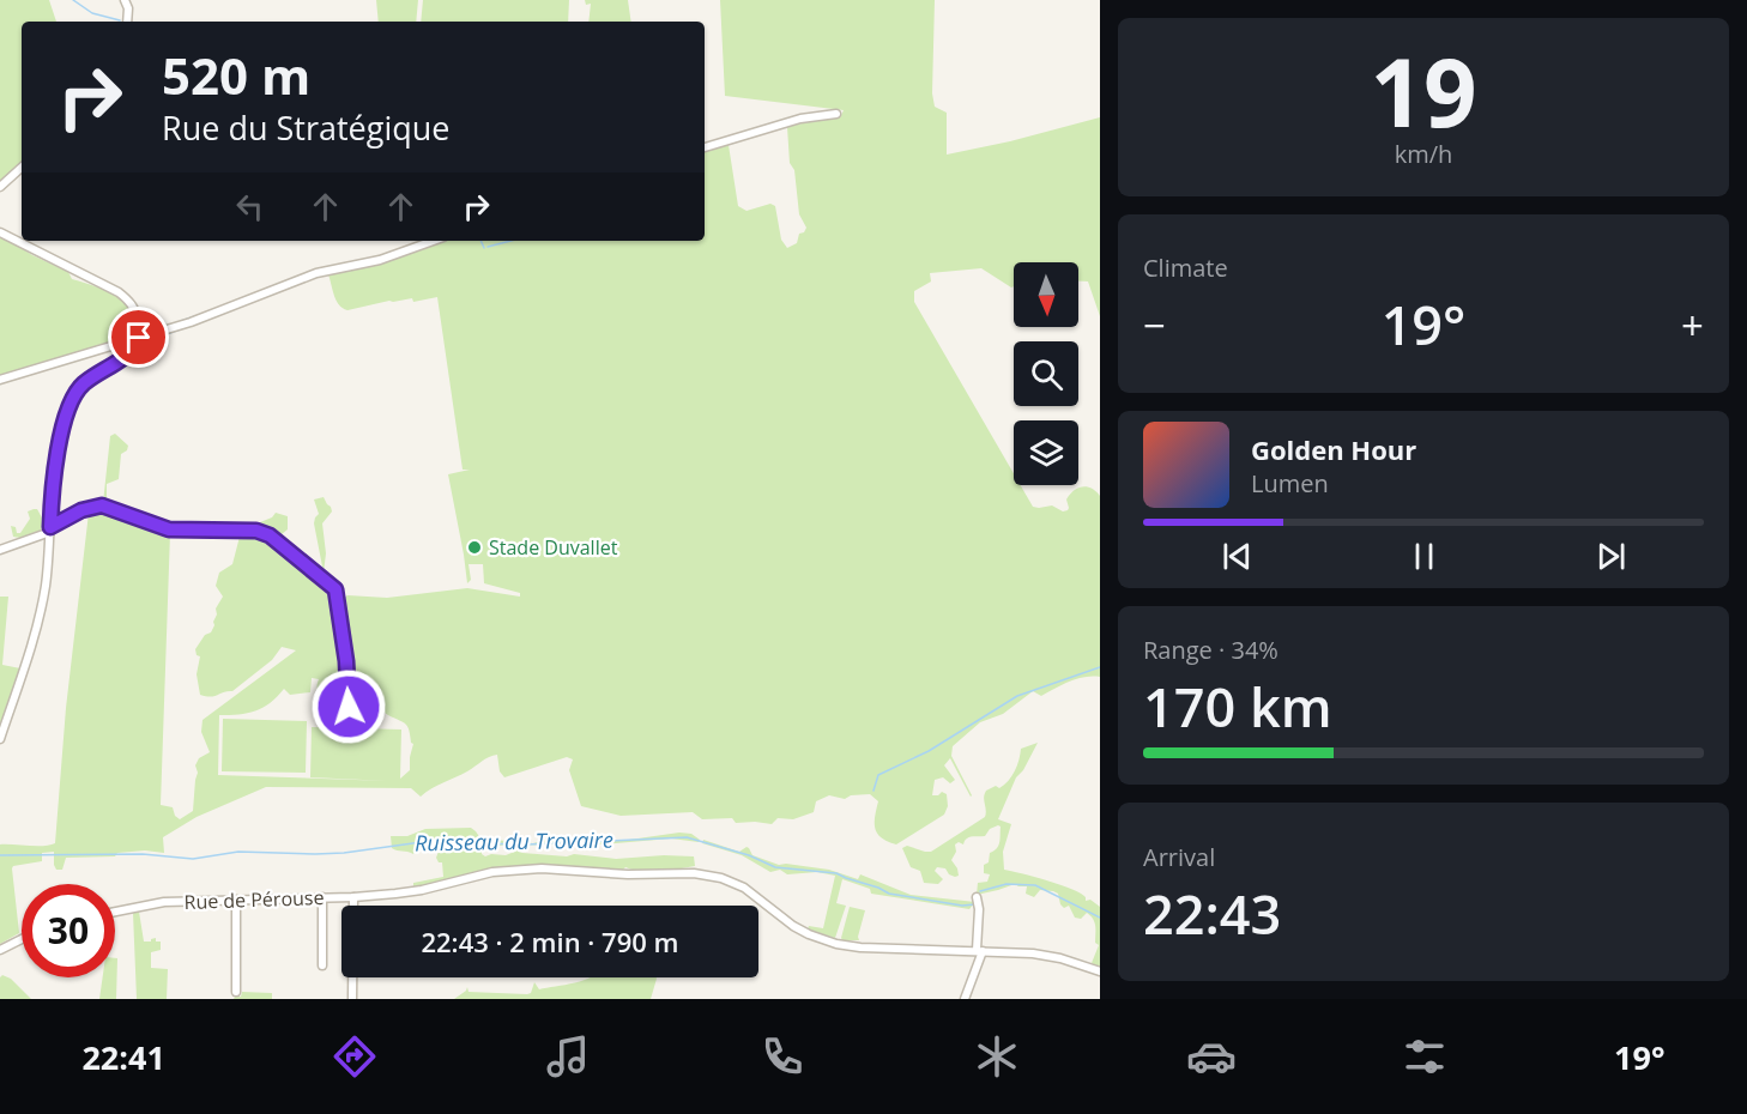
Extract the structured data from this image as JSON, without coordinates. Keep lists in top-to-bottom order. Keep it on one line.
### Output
{"streets":{"street":["Rue de Pérouse"]},"water":["Ruisseau du Trovaire"],"places":["Stade Duvallet"],"north":"bottom","page":{"tile":[["19","km/h"],"Climate",["Range · 34%","170 km"],["Arrival","22:43"]],"turn":["520 m","Rue du Stratégique"],"heat":["−","19°","+"],"song":["Golden Hour","Lumen"],"limit":"30","trip":"22:43 · 2 min · 790 m","tabs":["22:41","19°"]}}
